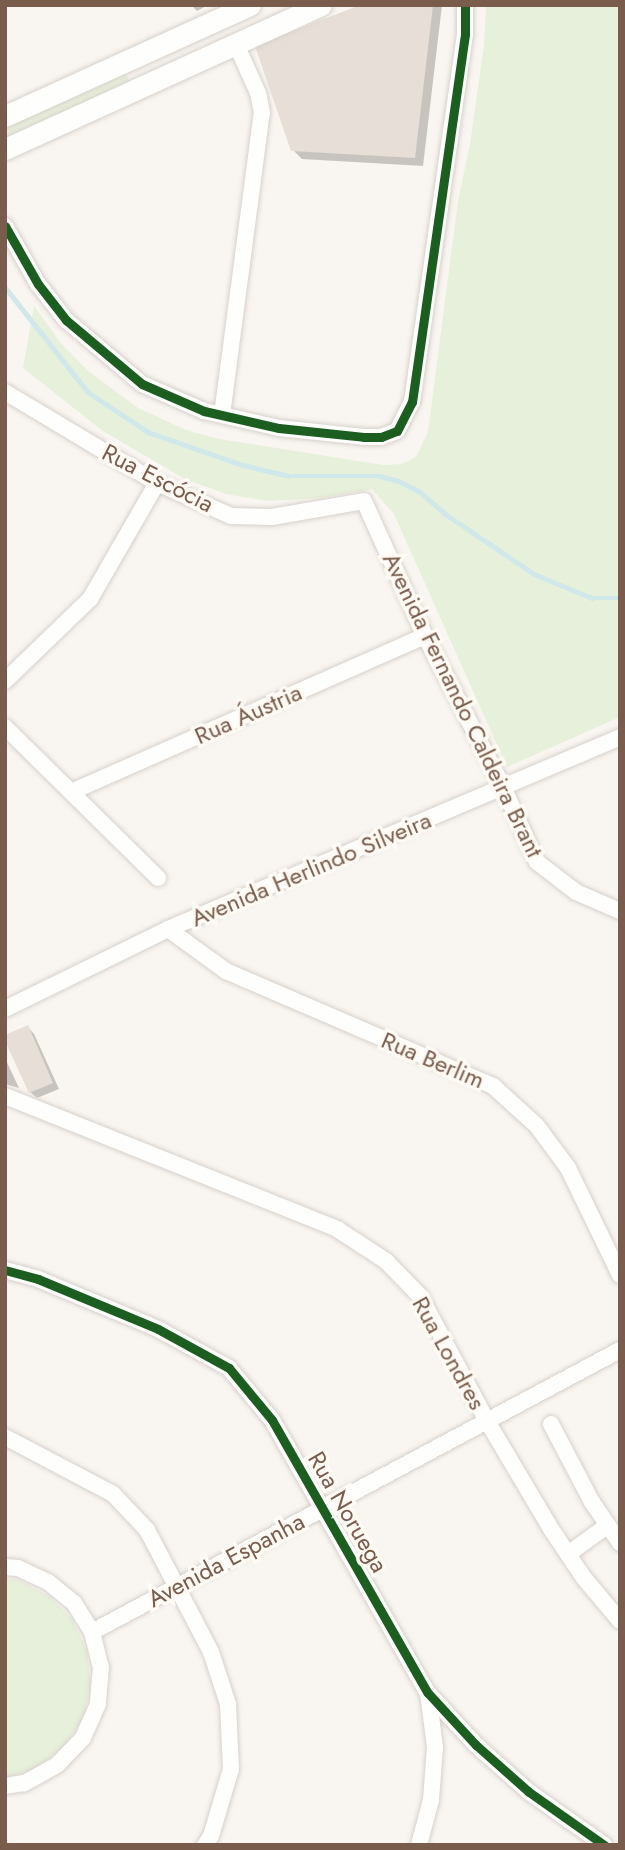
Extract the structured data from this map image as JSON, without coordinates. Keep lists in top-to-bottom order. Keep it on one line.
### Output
{"streets":{"street":["Rua Escócia","Avenida Fernando Caldeira Brant","Rua Áustria","Avenida Herlindo Silveira","Rua Berlim","Rua Londres","Rua Noruega","Avenida Espanha"]},"crossings":[["Rua Escócia","Avenida Fernando Caldeira Brant"],["Avenida Fernando Caldeira Brant","Rua Áustria"],["Avenida Fernando Caldeira Brant","Avenida Herlindo Silveira"],["Avenida Herlindo Silveira","Rua Berlim"],["Rua Londres","Avenida Espanha"],["Rua Noruega","Avenida Espanha"]]}
